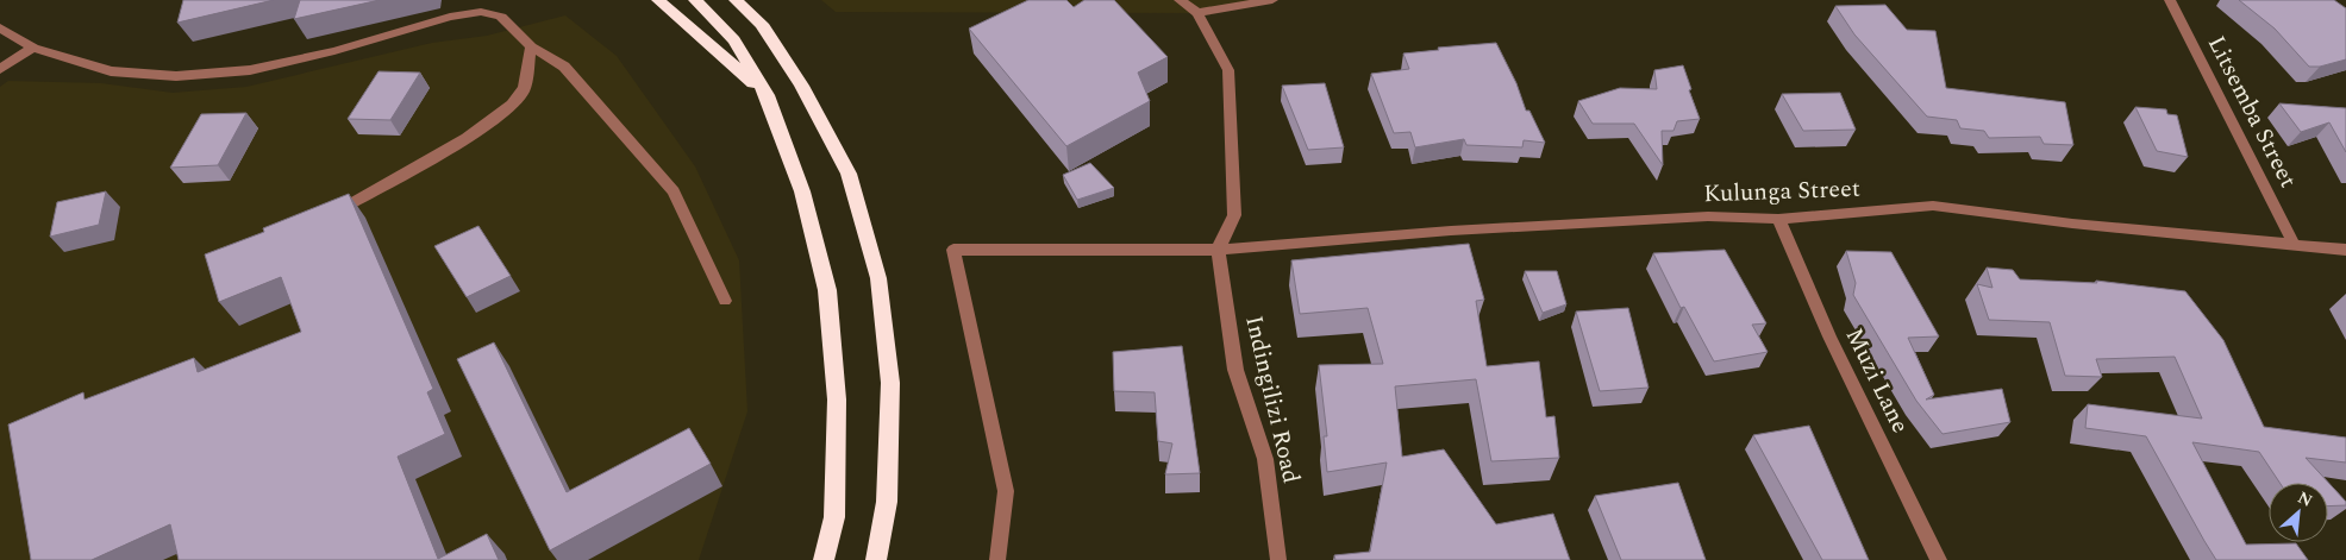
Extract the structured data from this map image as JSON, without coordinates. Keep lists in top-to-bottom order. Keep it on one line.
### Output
{"streets":{"street":["Litsemba Street","Kulunga Street","Muzi Lane","Indingilizi Road"]},"crossings":[["Litsemba Street","Kulunga Street"],["Kulunga Street","Muzi Lane"],["Kulunga Street","Indingilizi Road"]],"north":"top right"}
